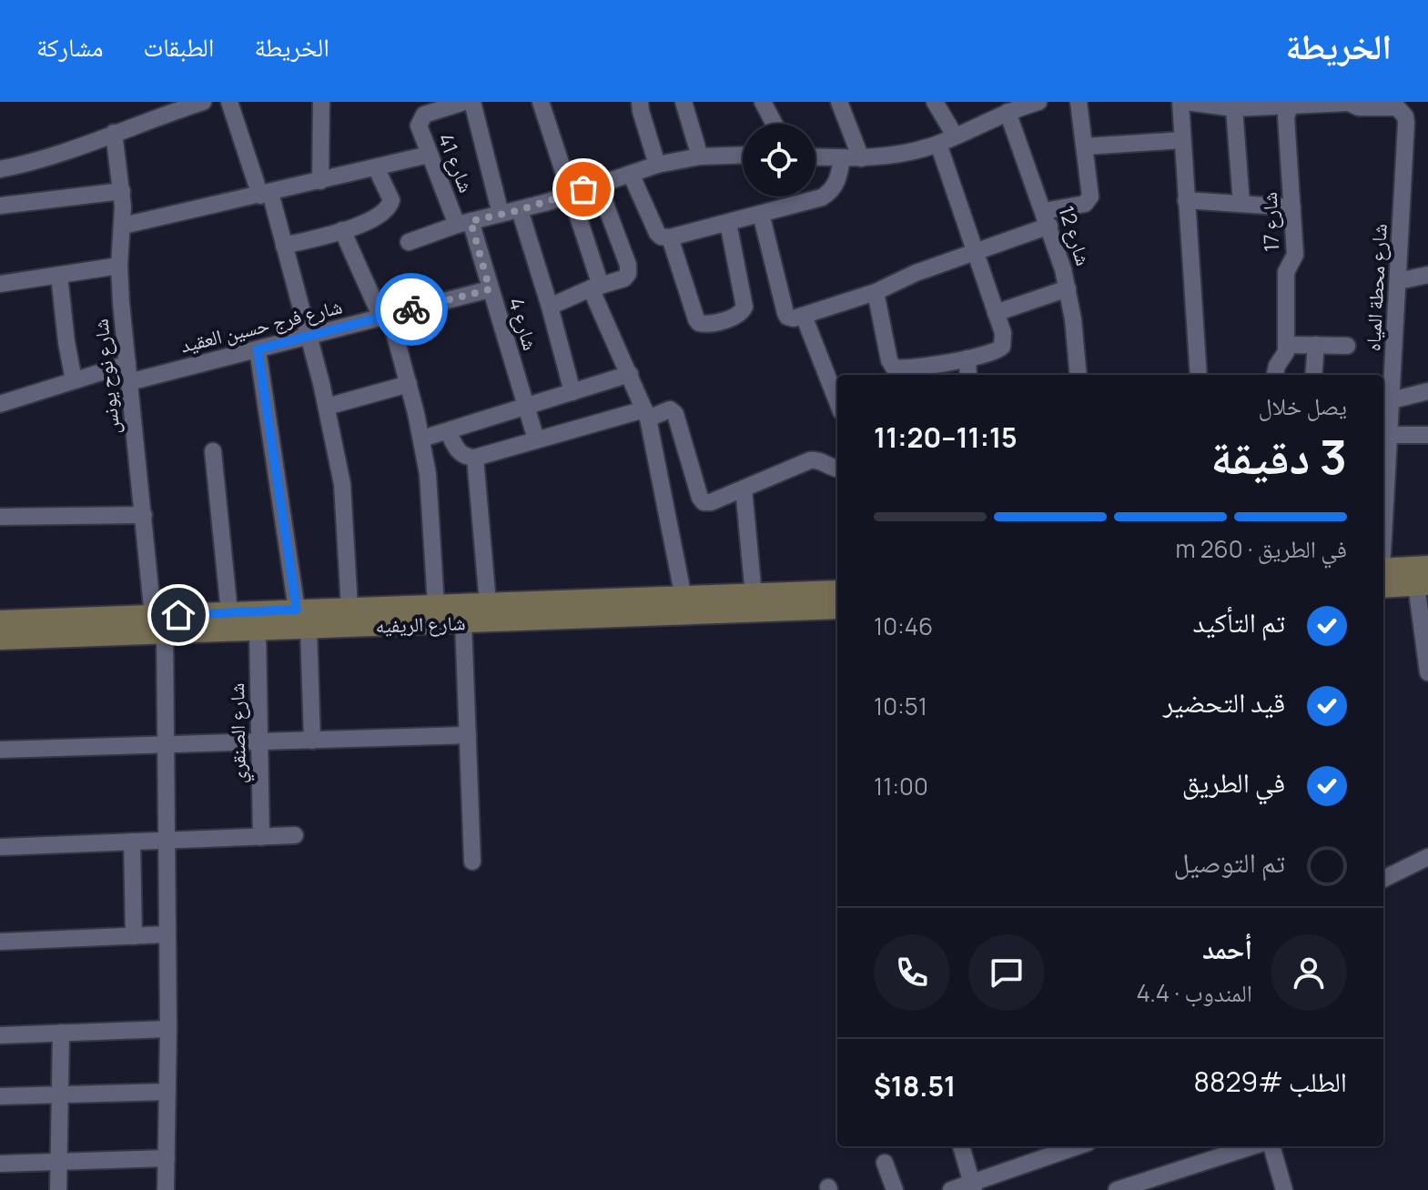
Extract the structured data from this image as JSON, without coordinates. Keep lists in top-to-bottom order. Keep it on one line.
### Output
{"streets":{"street":["شارع 41","شارع 17","شارع 12","شارع محطة المياه","شارع 4","شارع فرج حسين العقيد","شارع نوح يونس","شارع الريفيه","شارع الصنقري"]},"crossings":[["شارع 41","شارع 4"],["شارع 17","شارع محطة المياه"],["شارع 4","شارع فرج حسين العقيد"],["شارع فرج حسين العقيد","شارع نوح يونس"],["شارع نوح يونس","شارع الريفيه"],["شارع الريفيه","شارع الصنقري"]],"page":{"header":"الخريطة","nav":["الخريطة","الطبقات","مشاركة"],"heading":["3 دقيقة","يصل خلال","11:15–11:20"],"panel":["أحمد","المندوب · 4.4","الطلب #8829","$18.51"],"bar":"في الطريق · 260 m","list":[["تم التأكيد","10:46"],["قيد التحضير","10:51"],["في الطريق","11:00"],"تم التوصيل"]}}
